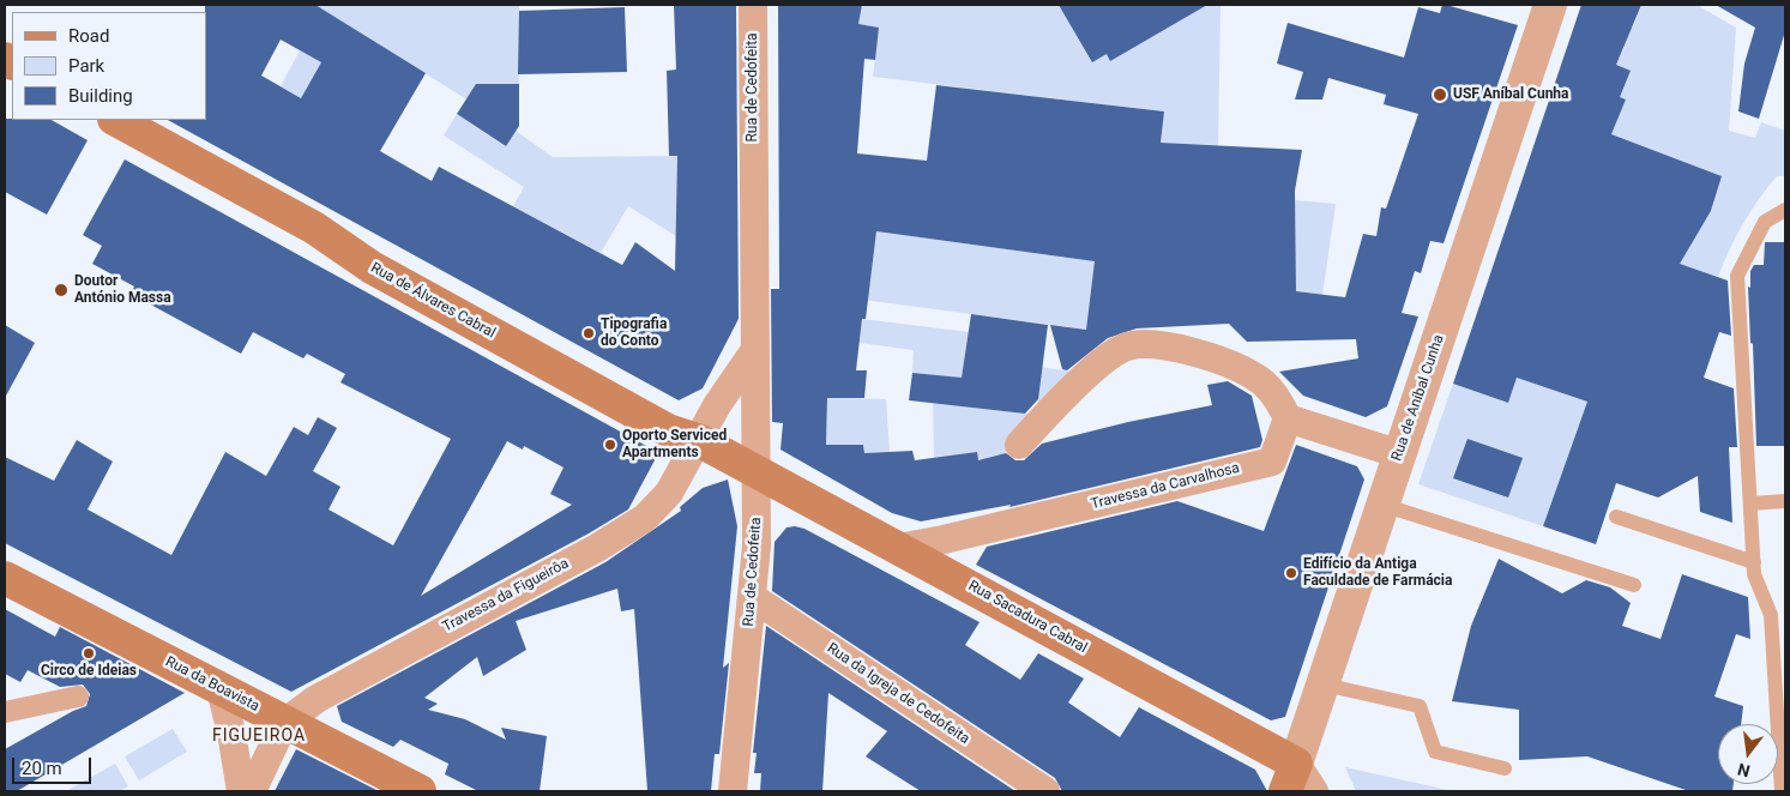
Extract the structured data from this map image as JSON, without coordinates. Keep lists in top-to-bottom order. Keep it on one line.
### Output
{"streets":{"main road":["Rua de Álvares Cabral","Rua Sacadura Cabral","Rua da Boavista"],"street":["Rua de Cedofeita","Rua de Aníbal Cunha","Travessa da Carvalhosa","Travessa da Figueirôa","Rua da Igreja de Cedofeita"]},"crossings":[["Rua de Cedofeita","Rua de Álvares Cabral"],["Rua de Cedofeita","Rua Sacadura Cabral"],["Rua de Cedofeita","Rua da Igreja de Cedofeita"],["Rua de Álvares Cabral","Travessa da Figueirôa"],["Rua de Álvares Cabral","Rua Sacadura Cabral"],["Rua de Aníbal Cunha","Rua Sacadura Cabral"],["Travessa da Carvalhosa","Rua Sacadura Cabral"],["Travessa da Figueirôa","Rua da Boavista"]],"districts":["FIGUEIROA"],"places":["USF Aníbal Cunha","Doutor António Massa","Tipografia do Conto","Oporto Serviced Apartments","Edifício da Antiga Faculdade de Farmácia","Circo de Ideias"],"legend":["Road","Park","Building"],"scale_bar":"20 m","north":"bottom"}
